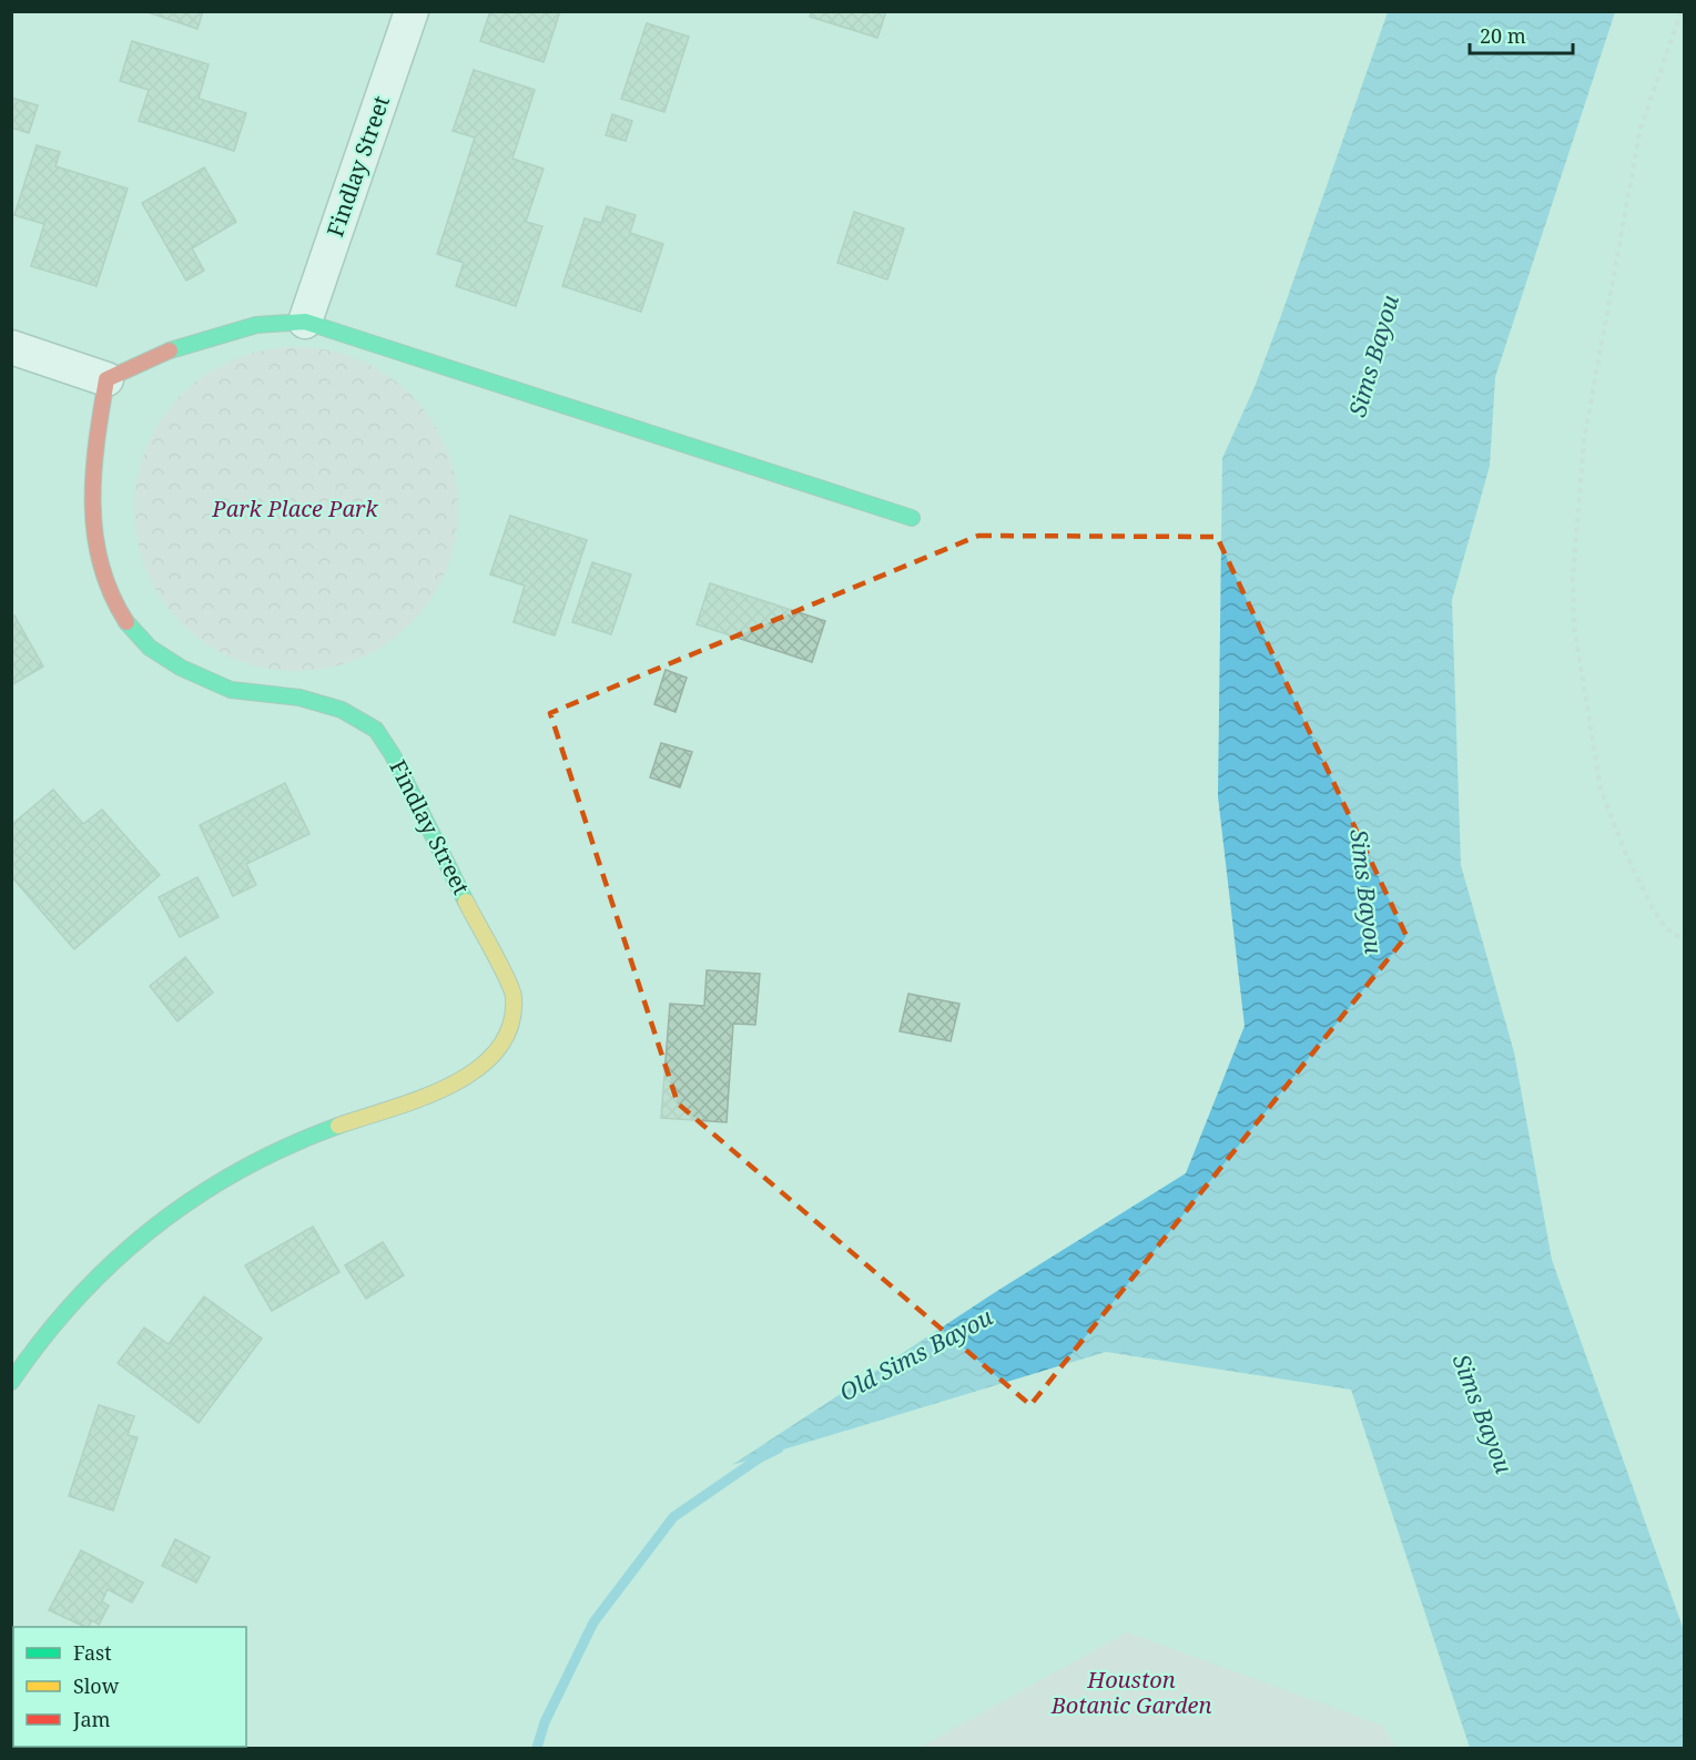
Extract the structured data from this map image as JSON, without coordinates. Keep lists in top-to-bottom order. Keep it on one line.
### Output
{"streets":{"street":["Findlay Street"]},"water":["Sims Bayou","Old Sims Bayou"],"parks":["Park Place Park","Houston Botanic Garden"],"legend":["Fast","Slow","Jam"],"scale_bar":"20 m"}
